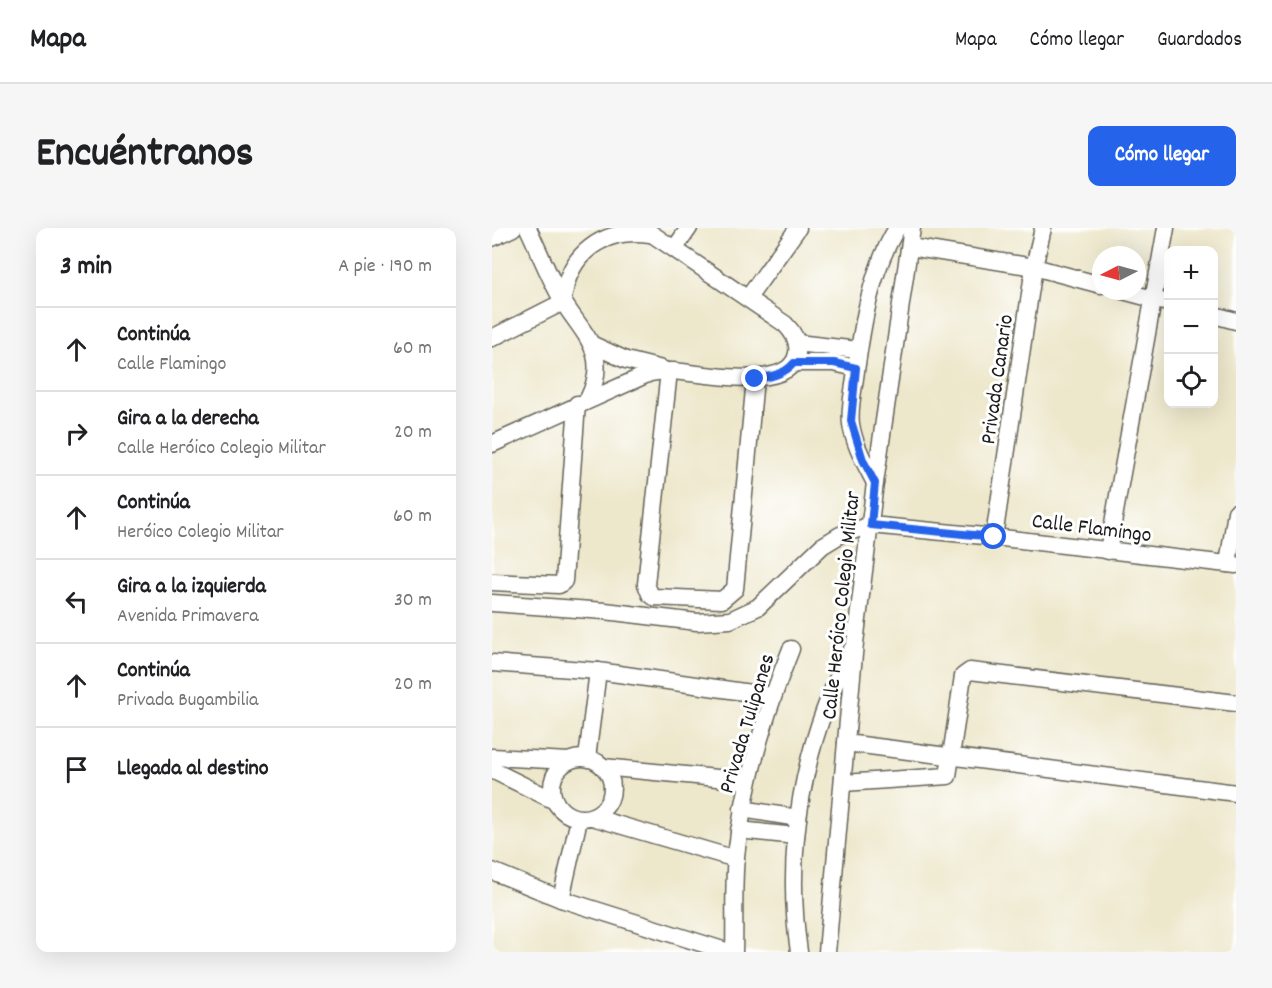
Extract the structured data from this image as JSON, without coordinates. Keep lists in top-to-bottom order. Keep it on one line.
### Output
{"streets":{"street":["Privada Canario","Calle Flamingo","Calle Heróico Colegio Militar","Privada Tulipanes"]},"crossings":[["Privada Canario","Calle Flamingo"],["Calle Flamingo","Calle Heróico Colegio Militar"]],"north":"left","page":{"header":"Mapa","nav":["Mapa","Cómo llegar","Guardados"],"title":"Encuéntranos","buttons":"Cómo llegar","heading":["3 min","A pie · 190 m"],"map_buttons":["+","−"],"list":[["Continúa","Calle Flamingo","60 m"],["Gira a la derecha","Calle Heróico Colegio Militar","20 m"],["Continúa","Heróico Colegio Militar","60 m"],["Gira a la izquierda","Avenida Primavera","30 m"],["Continúa","Privada Bugambilia","20 m"],"Llegada al destino"]}}
